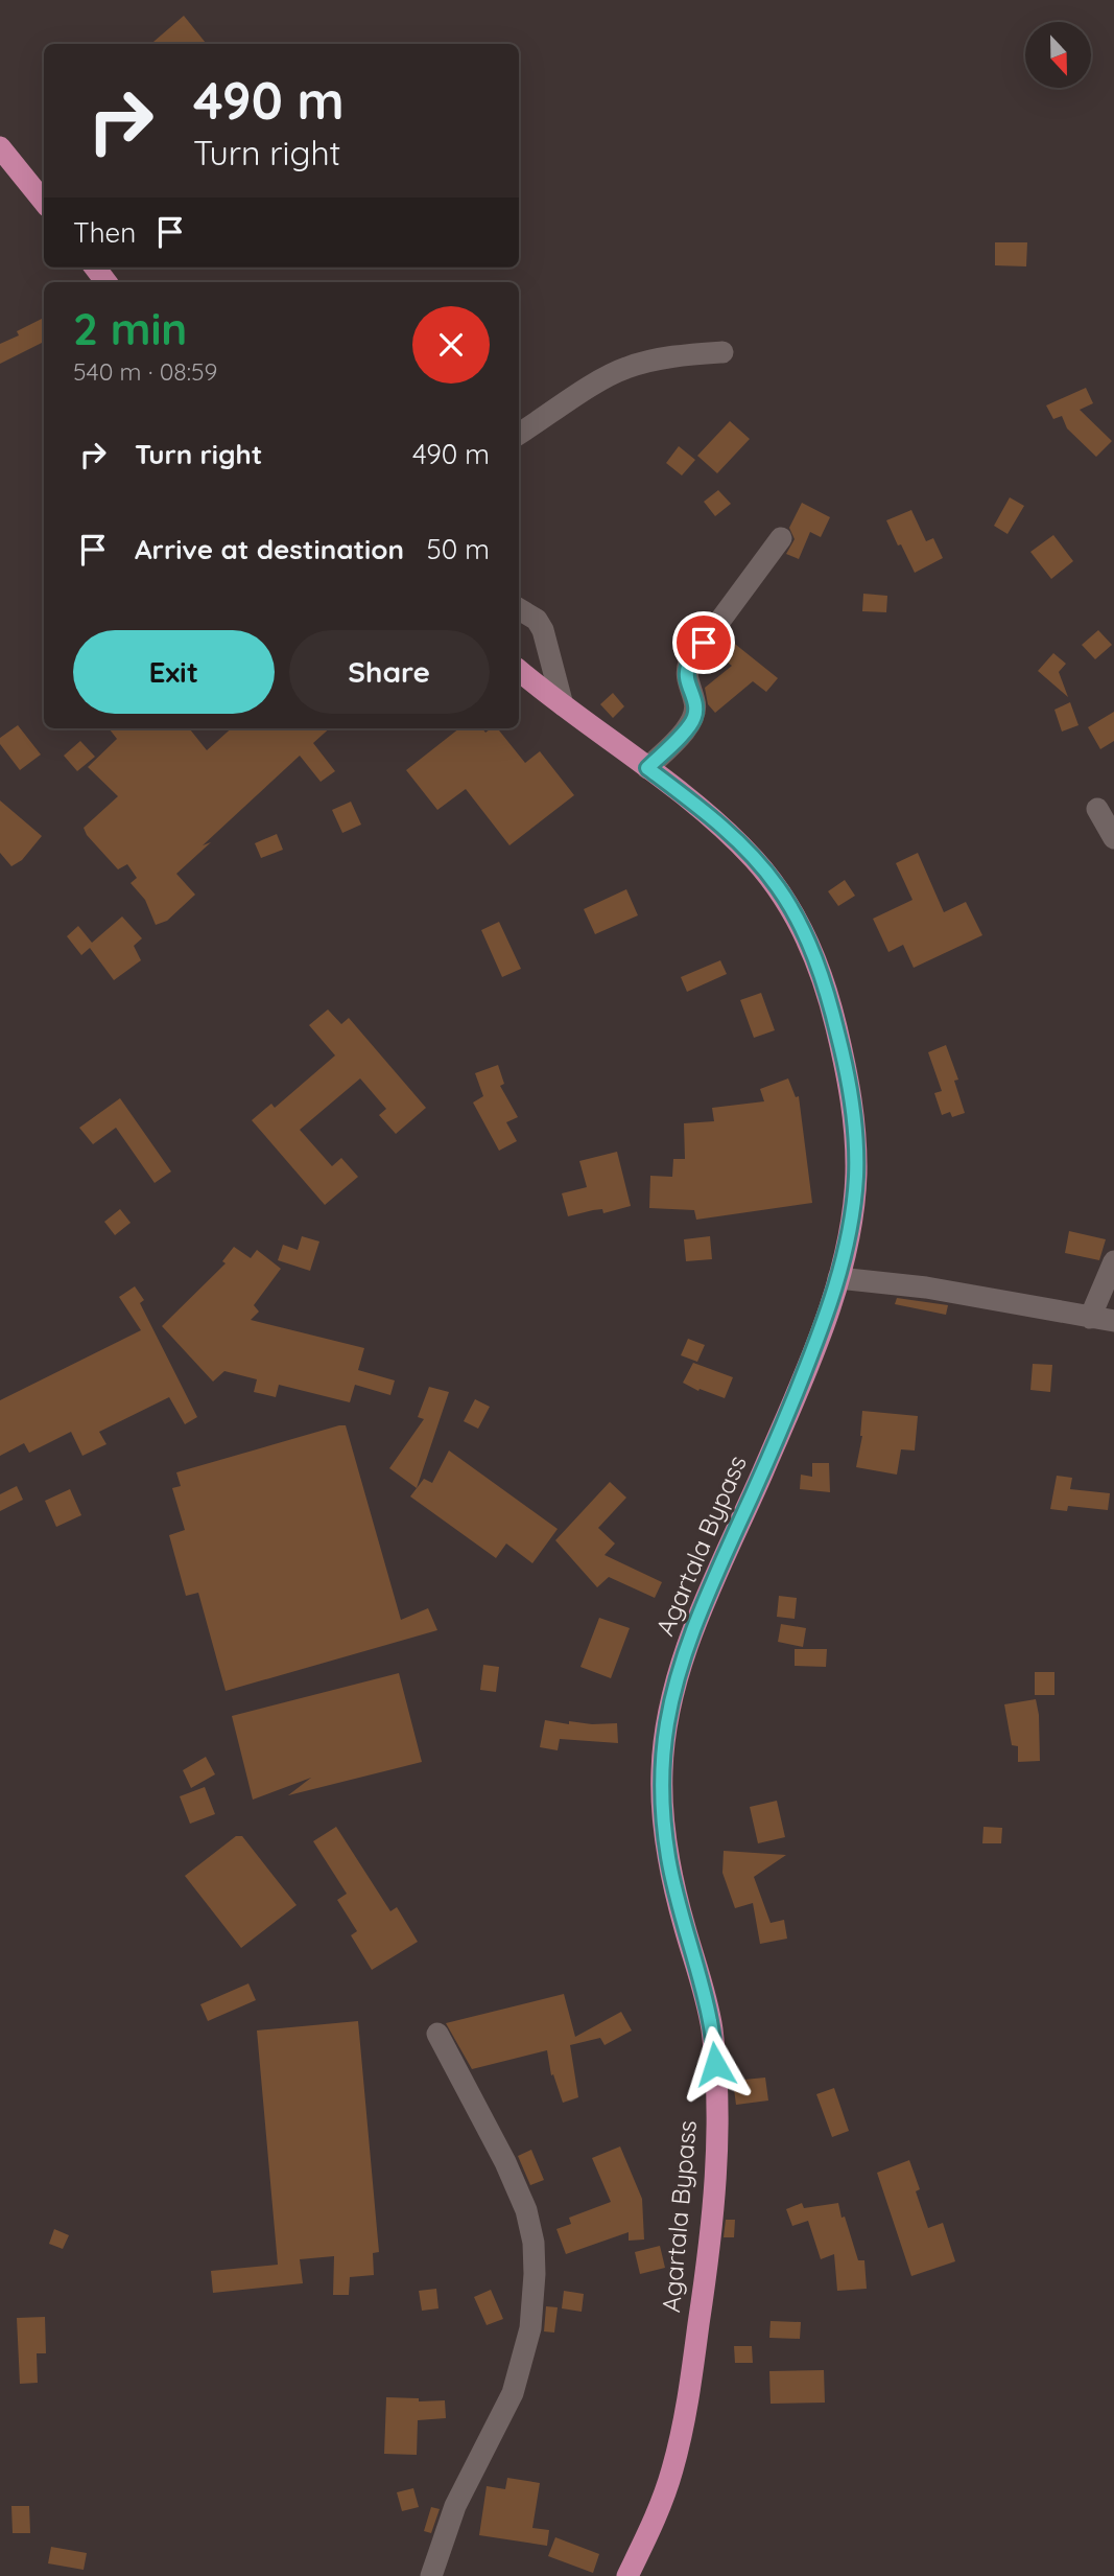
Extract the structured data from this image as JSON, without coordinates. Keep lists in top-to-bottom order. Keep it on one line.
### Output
{"streets":{"highway":["Agartala Bypass"]},"north":"bottom","page":{"turn":["490 m","Turn right"],"then":"Then","heading":["2 min","540 m · 08:59"],"list":[{"name":"Turn right","value":"490 m"},{"name":"Arrive at destination","value":"50 m"}],"buttons":["Exit","Share"]}}
